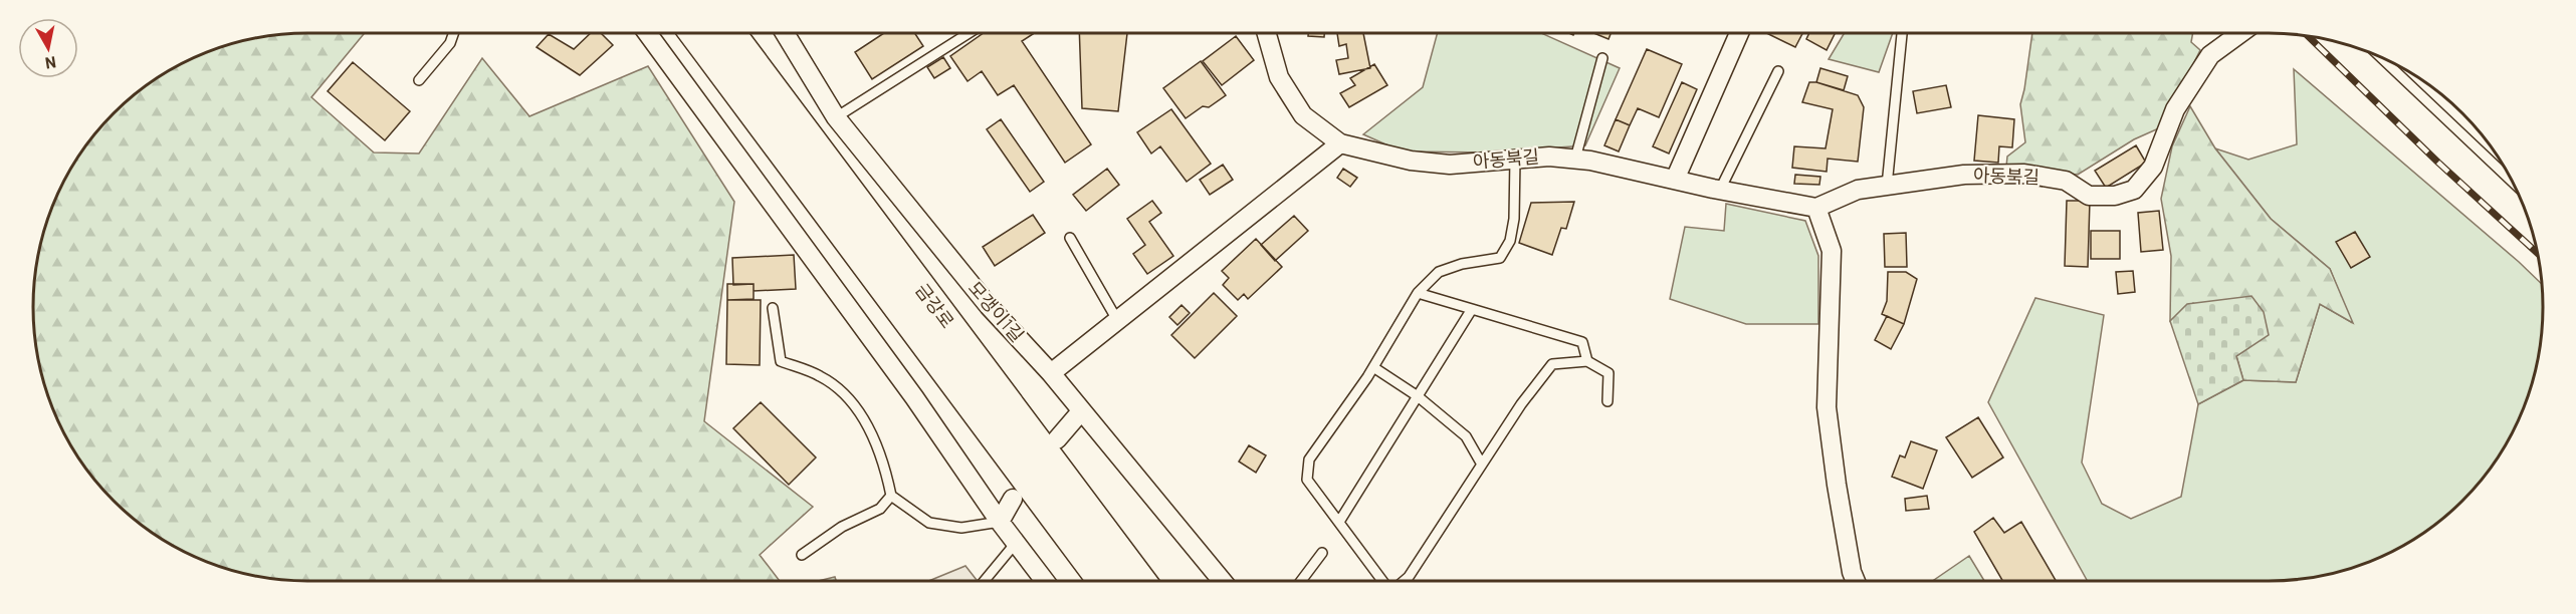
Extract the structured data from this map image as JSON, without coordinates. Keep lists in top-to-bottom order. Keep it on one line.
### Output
{"streets":{"highway":["금강로"],"street":["아동북길","모갱이1길"]},"north":"bottom"}
